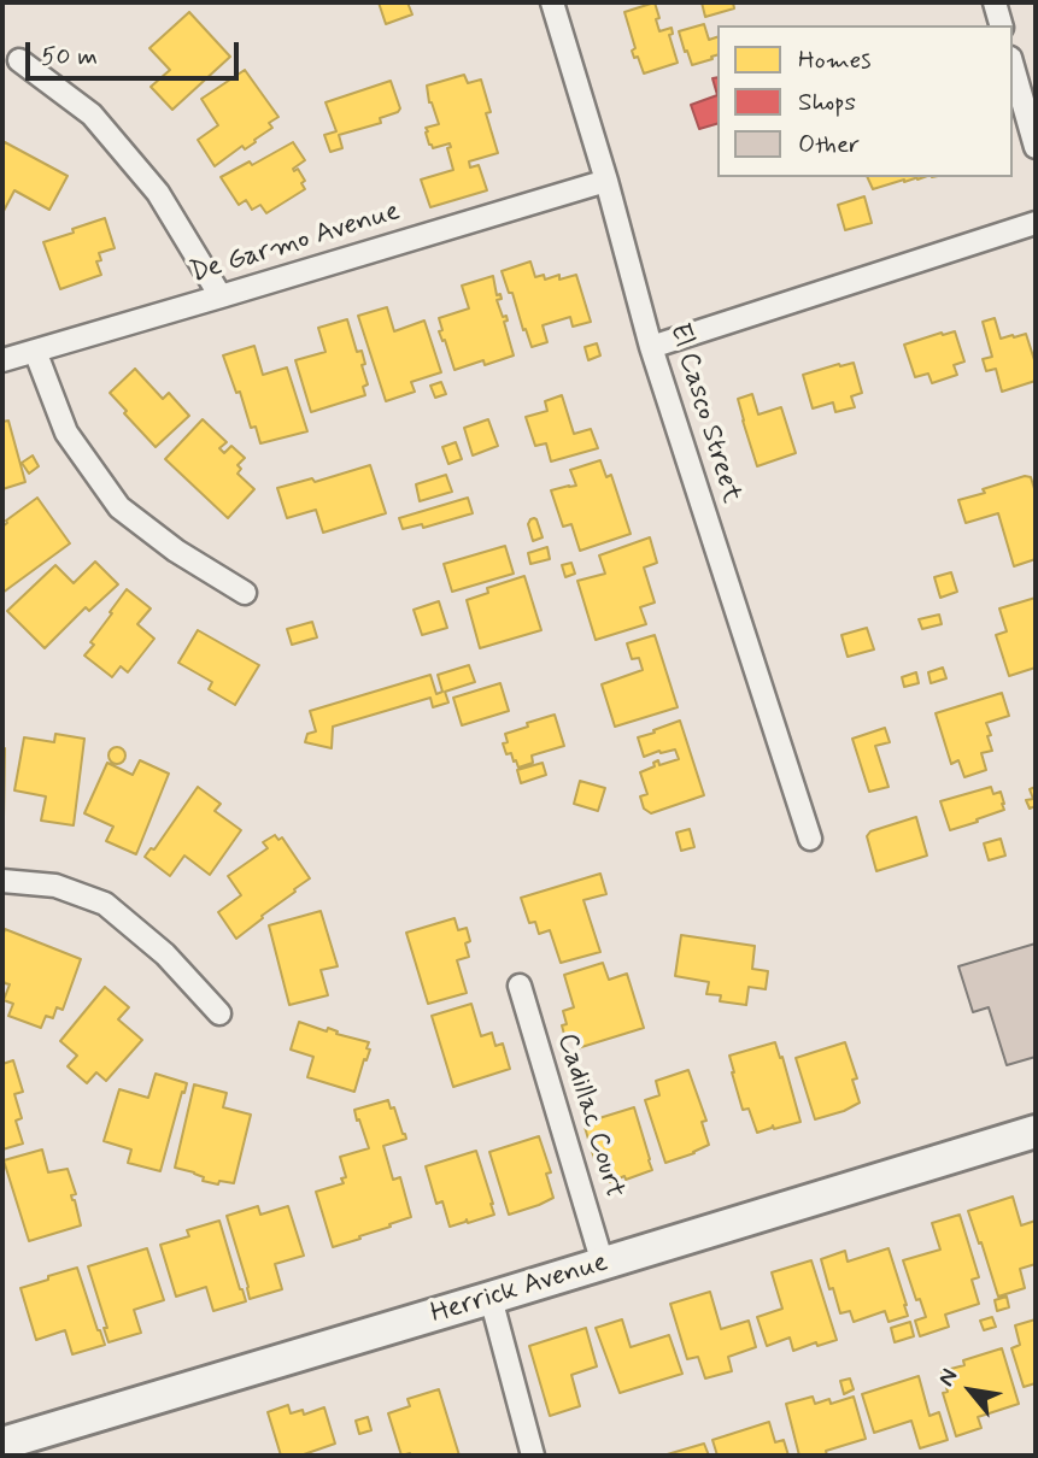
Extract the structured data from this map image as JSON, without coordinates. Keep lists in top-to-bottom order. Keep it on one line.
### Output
{"streets":{"street":["De Garmo Avenue","El Casco Street","Cadillac Court","Herrick Avenue"]},"crossings":[["De Garmo Avenue","El Casco Street"],["Cadillac Court","Herrick Avenue"]],"legend":["Homes","Shops","Other"],"scale_bar":"50 m","north":"top left"}
